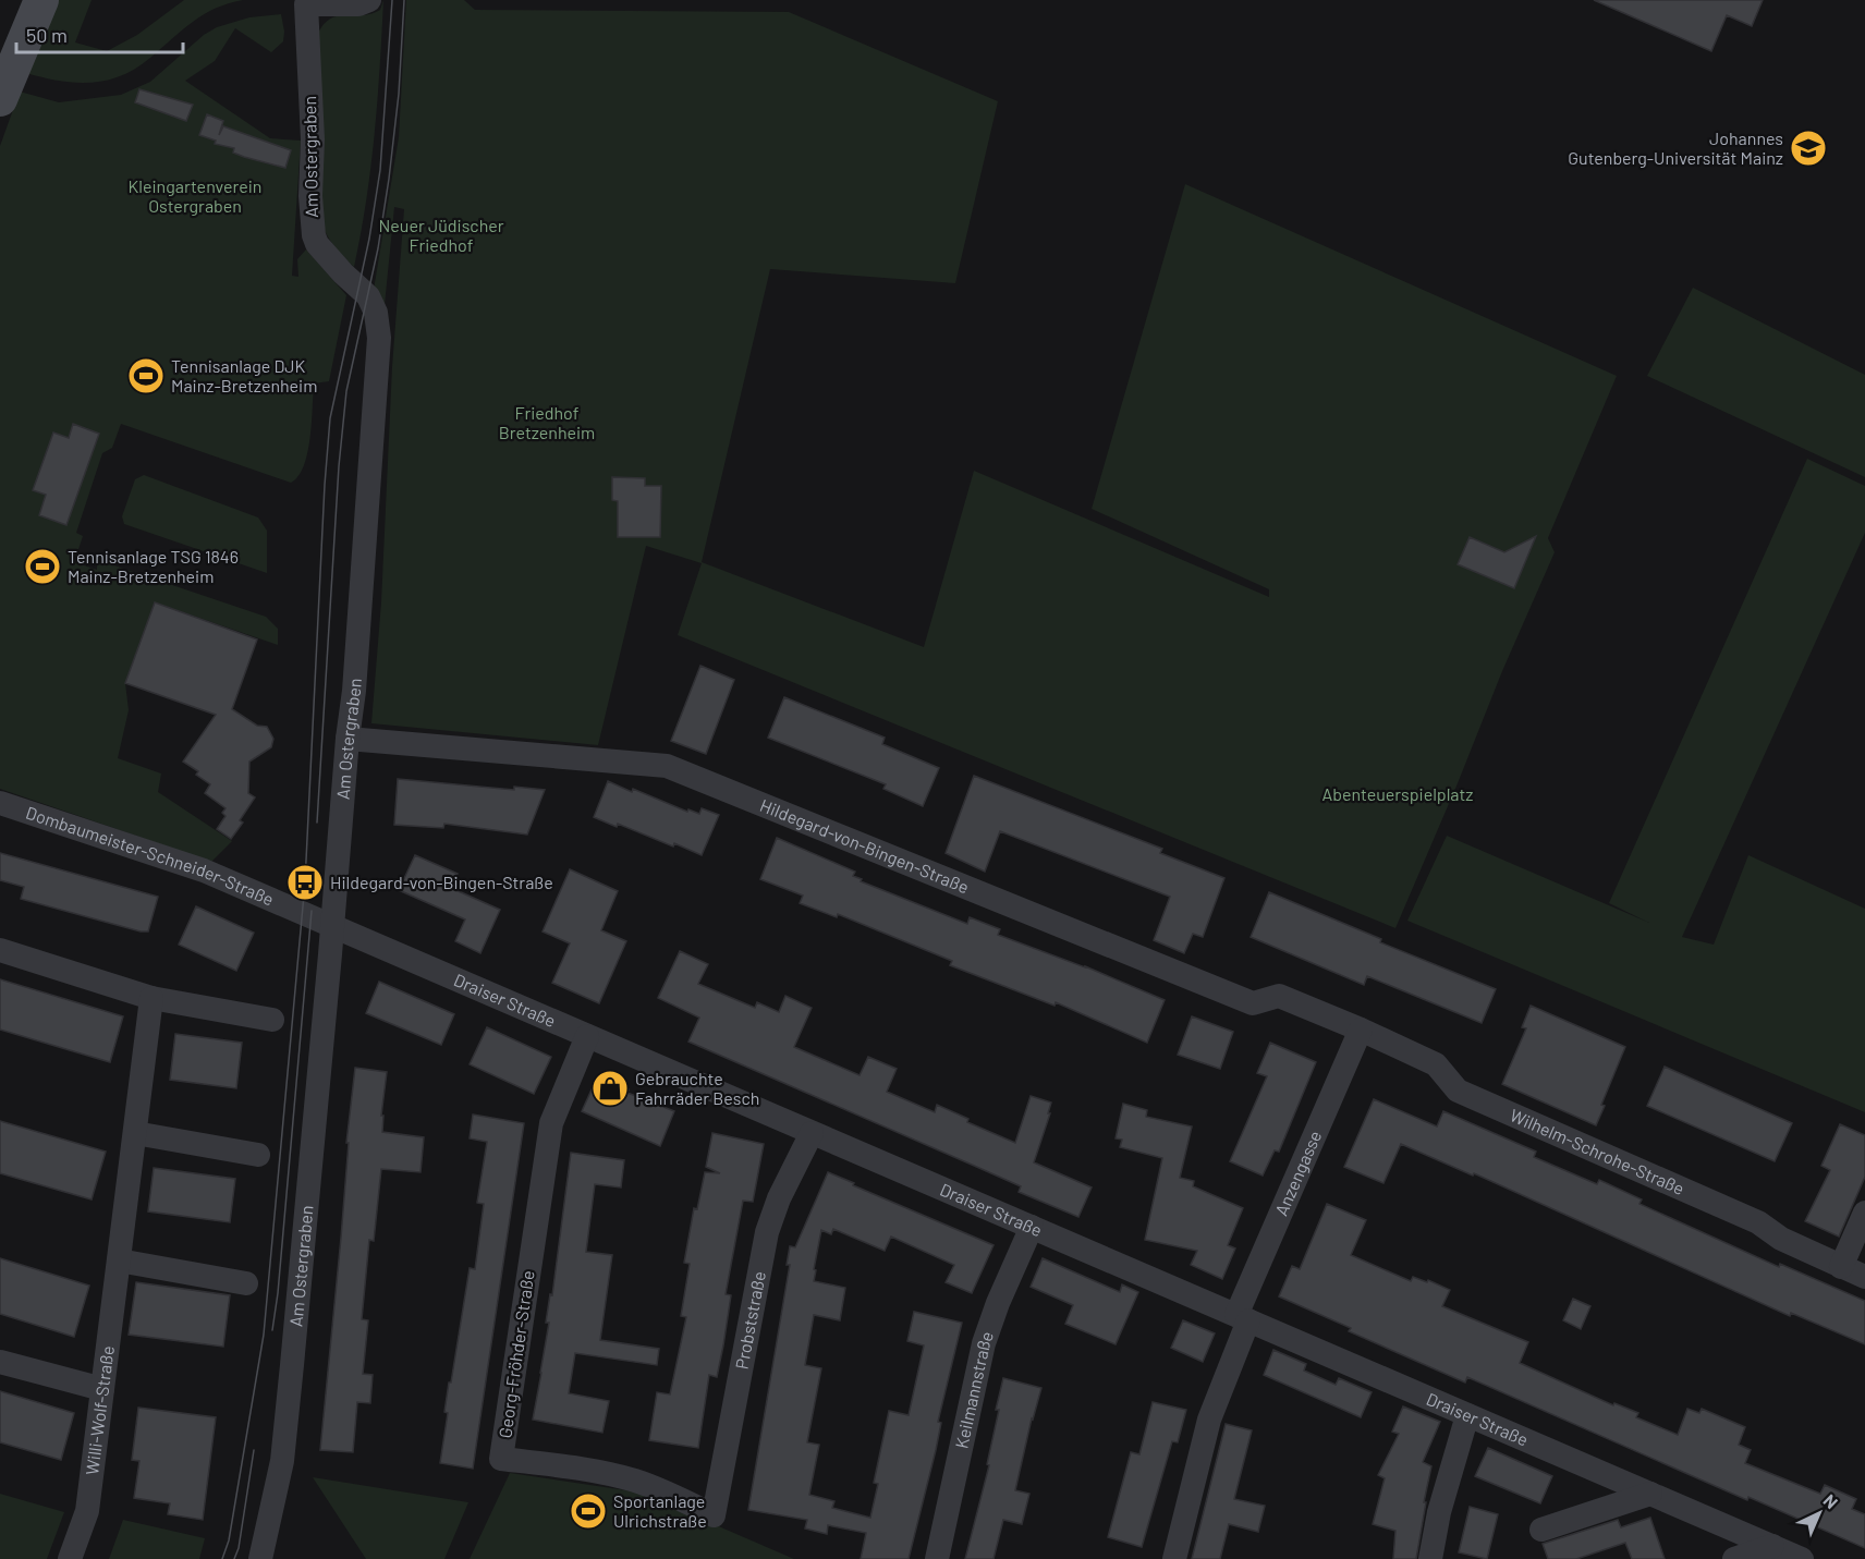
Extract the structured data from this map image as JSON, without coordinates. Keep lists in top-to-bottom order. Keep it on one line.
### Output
{"streets":{"street":["Am Ostergraben","Hildegard-von-Bingen-Straße","Dombaumeister-Schneider-Straße","Draiser Straße","Wilhelm-Schrohe-Straße","Anzengasse","Probststraße","Georg-Fröhder-Straße","Keilmannstraße","Willi-Wolf-Straße"]},"crossings":[["Am Ostergraben","Hildegard-von-Bingen-Straße"],["Am Ostergraben","Dombaumeister-Schneider-Straße"],["Am Ostergraben","Draiser Straße"],["Hildegard-von-Bingen-Straße","Wilhelm-Schrohe-Straße"],["Hildegard-von-Bingen-Straße","Anzengasse"],["Dombaumeister-Schneider-Straße","Draiser Straße"],["Draiser Straße","Anzengasse"],["Draiser Straße","Probststraße"],["Draiser Straße","Georg-Fröhder-Straße"],["Draiser Straße","Keilmannstraße"],["Wilhelm-Schrohe-Straße","Anzengasse"],["Probststraße","Georg-Fröhder-Straße"]],"parks":["Kleingartenverein Ostergraben","Neuer Jüdischer Friedhof","Friedhof Bretzenheim","Abenteuerspielplatz"],"places":{"school or university":["Johannes Gutenberg-Universität Mainz"],"sports":["Tennisanlage DJK Mainz-Bretzenheim","Tennisanlage TSG 1846 Mainz-Bretzenheim","Sportanlage Ulrichstraße"],"bus stop":["Hildegard-von-Bingen-Straße"],"shop":["Gebrauchte Fahrräder Besch"]},"scale_bar":"50 m","north":"top right"}
